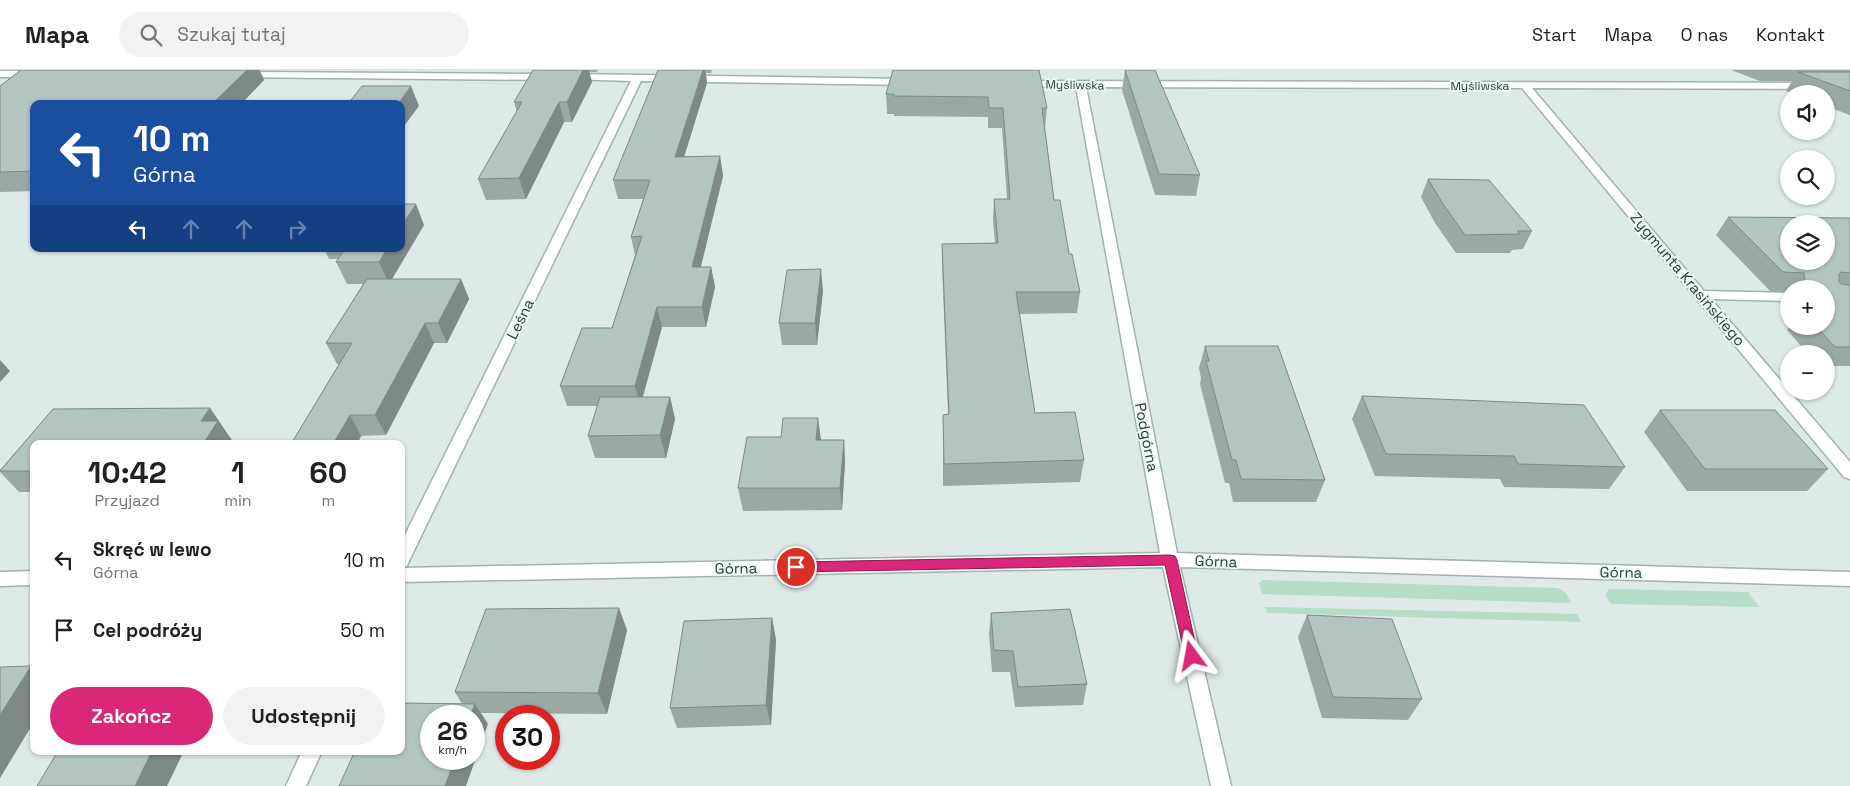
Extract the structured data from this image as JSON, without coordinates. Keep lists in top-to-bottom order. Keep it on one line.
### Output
{"streets":{"street":["Myśliwska","Zygmunta Krasińskiego","Leśna","Podgórna","Górna"]},"crossings":[["Myśliwska","Zygmunta Krasińskiego"],["Myśliwska","Podgórna"],["Podgórna","Górna"]],"page":{"header":"Mapa","search":"Szukaj tutaj","nav":["Start","Mapa","O nas","Kontakt"],"map_buttons":["+","−"],"turn":["10 m","Górna"],"eta":["10:42","Przyjazd","1","min","60","m"],"list":[{"name":"Skręć w lewo","note":"Górna","value":"10 m"},{"name":"Cel podróży","value":"50 m"}],"buttons":["Zakończ","Udostępnij"],"speed":"26 km/h","limit":"30"}}
